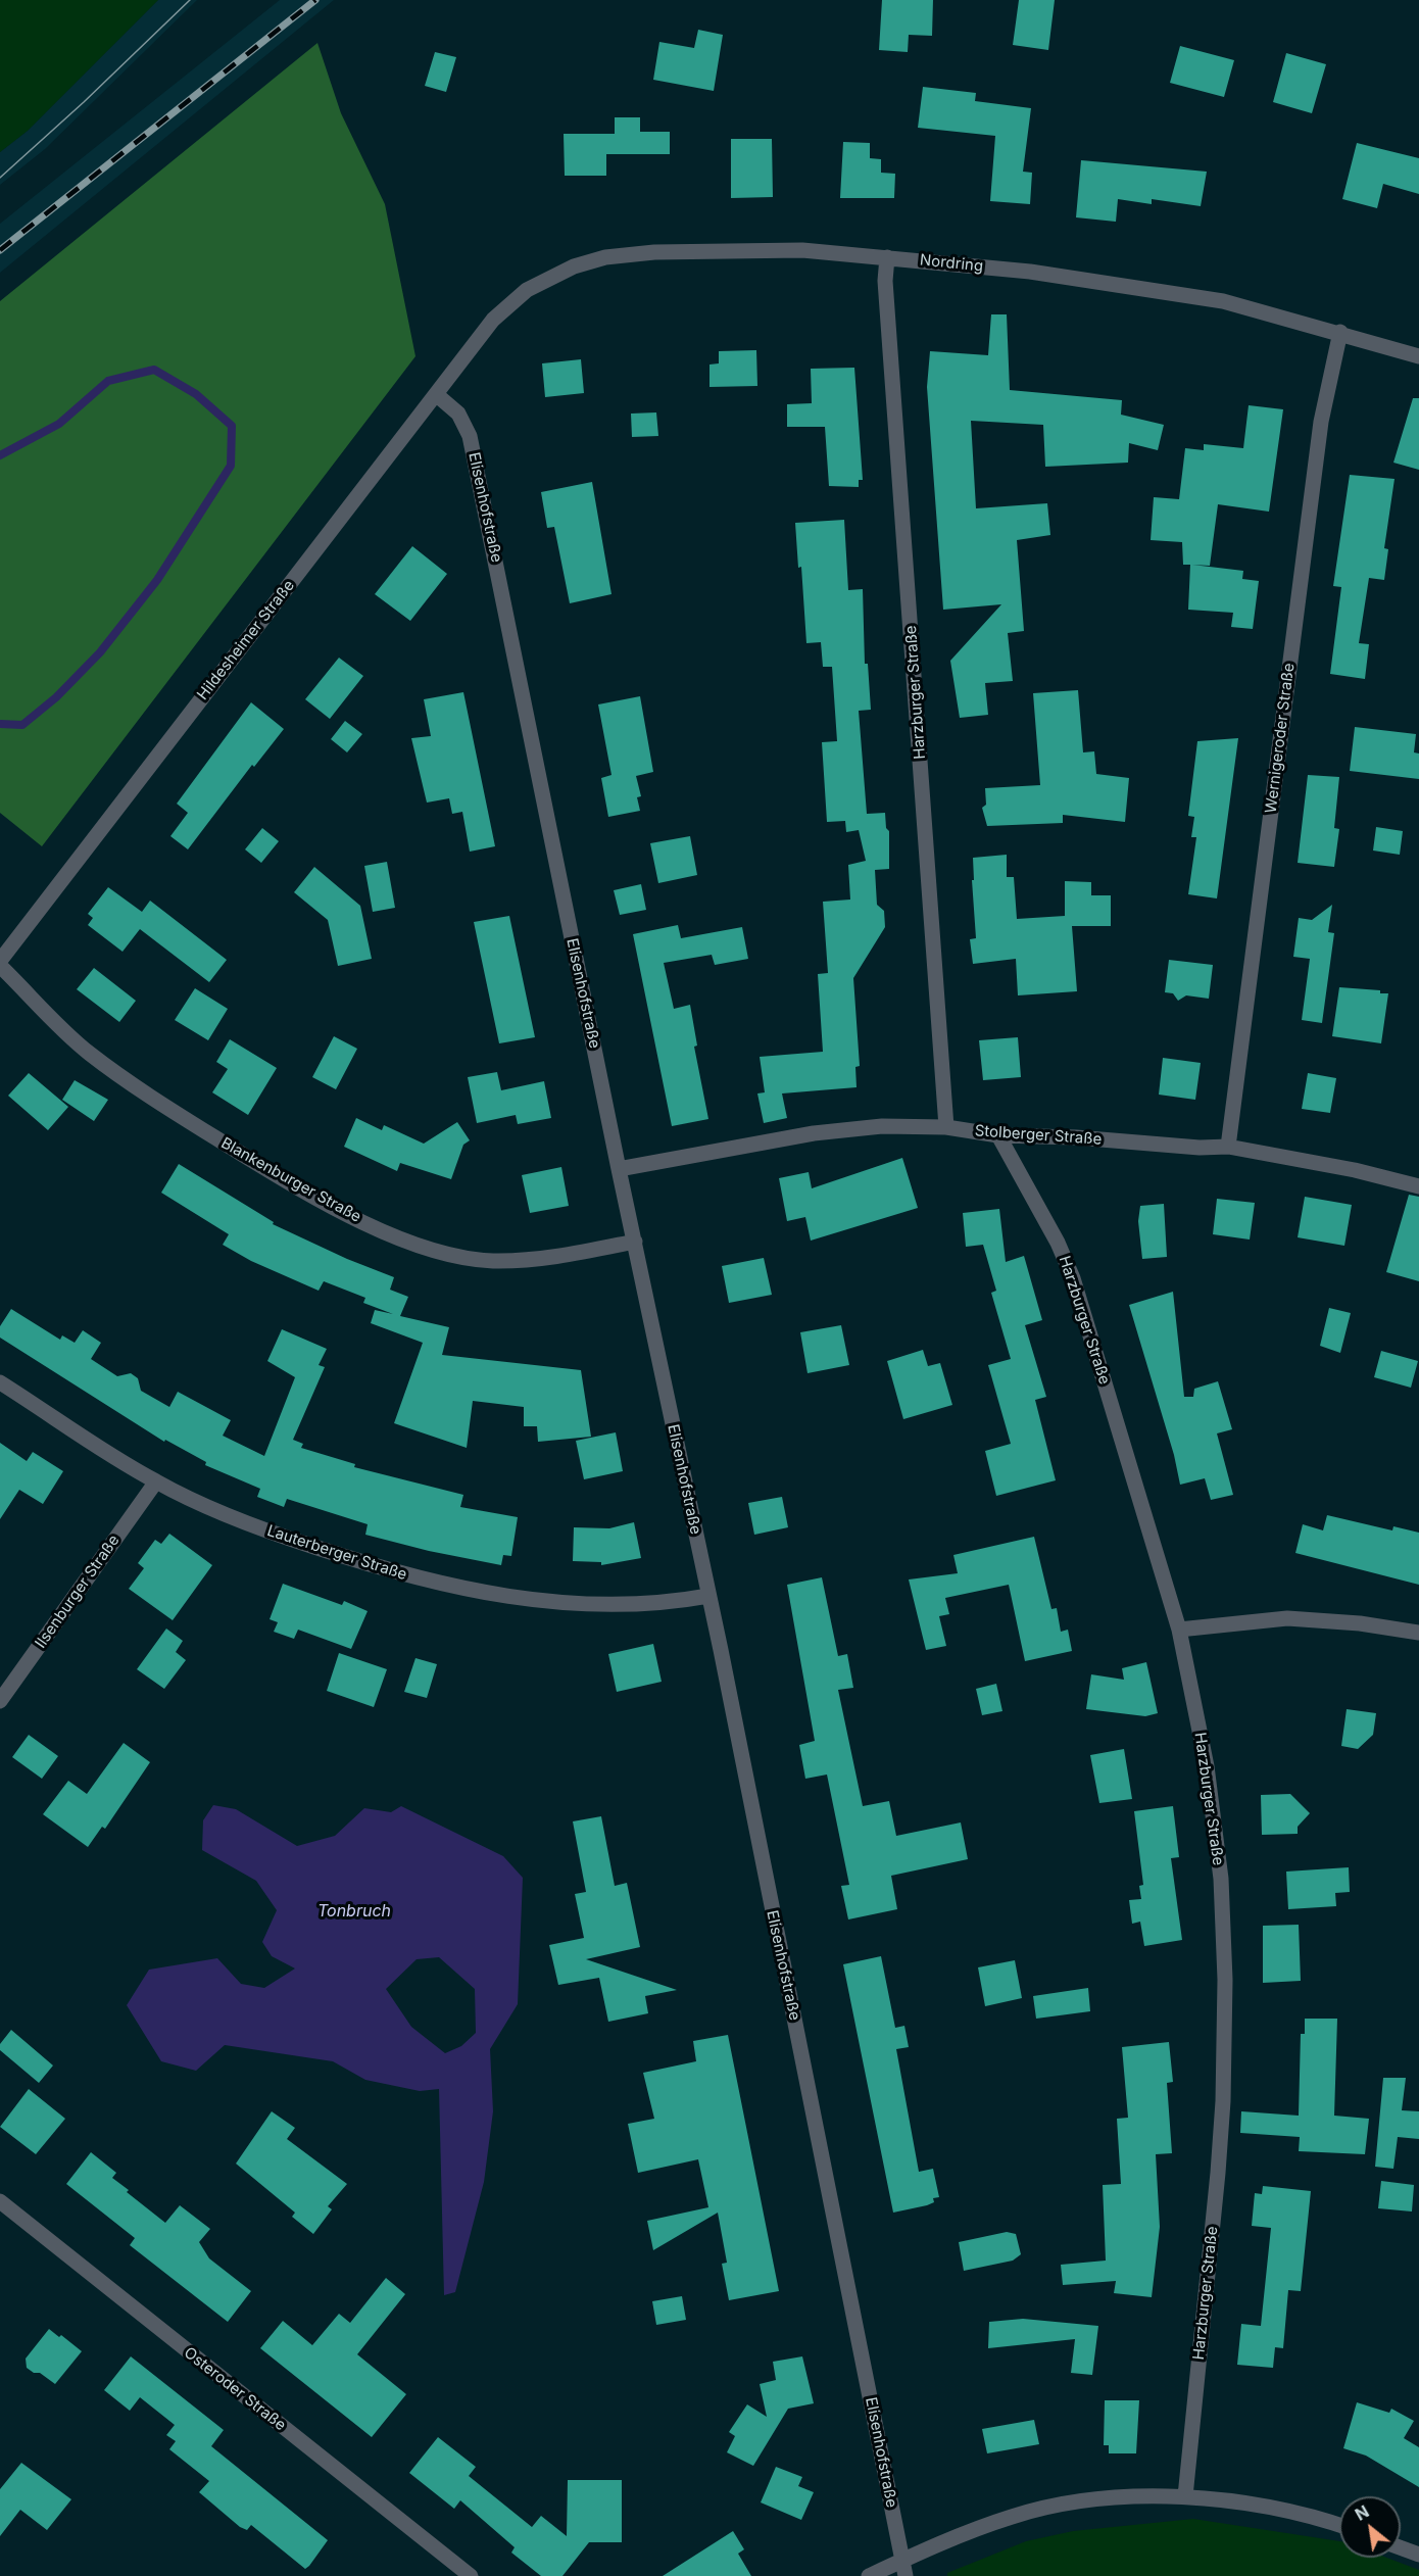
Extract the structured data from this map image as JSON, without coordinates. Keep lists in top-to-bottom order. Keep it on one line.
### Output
{"streets":{"street":["Nordring","Elisenhofstraße","Hildesheimer Straße","Harzburger Straße","Wernigeroder Straße","Stolberger Straße","Blankenburger Straße","Lauterberger Straße","Ilsenburger Straße","Osteroder Straße"]},"crossings":[["Nordring","Hildesheimer Straße"],["Nordring","Harzburger Straße"],["Nordring","Wernigeroder Straße"],["Elisenhofstraße","Hildesheimer Straße"],["Elisenhofstraße","Stolberger Straße"],["Elisenhofstraße","Blankenburger Straße"],["Elisenhofstraße","Lauterberger Straße"],["Harzburger Straße","Stolberger Straße"],["Wernigeroder Straße","Stolberger Straße"],["Lauterberger Straße","Ilsenburger Straße"]],"water":["Tonbruch"],"north":"top left"}
